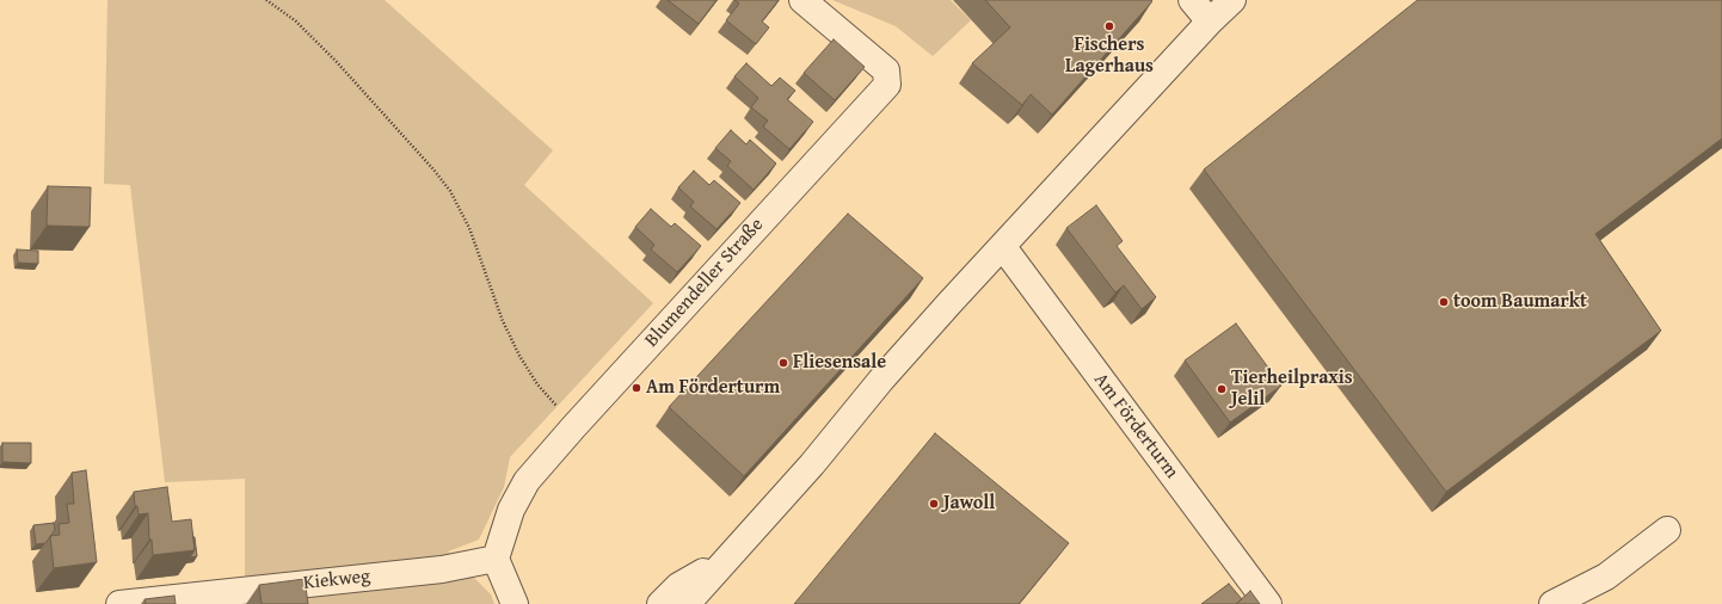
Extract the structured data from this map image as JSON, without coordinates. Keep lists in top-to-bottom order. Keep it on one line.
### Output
{"streets":{"street":["Blumendeller Straße","Am Förderturm","Kiekweg"]},"crossings":[["Blumendeller Straße","Kiekweg"]],"places":["Fischers Lagerhaus","toom Baumarkt","Fliesensale","Am Förderturm","Tierheilpraxis Jelil","Jawoll"]}
